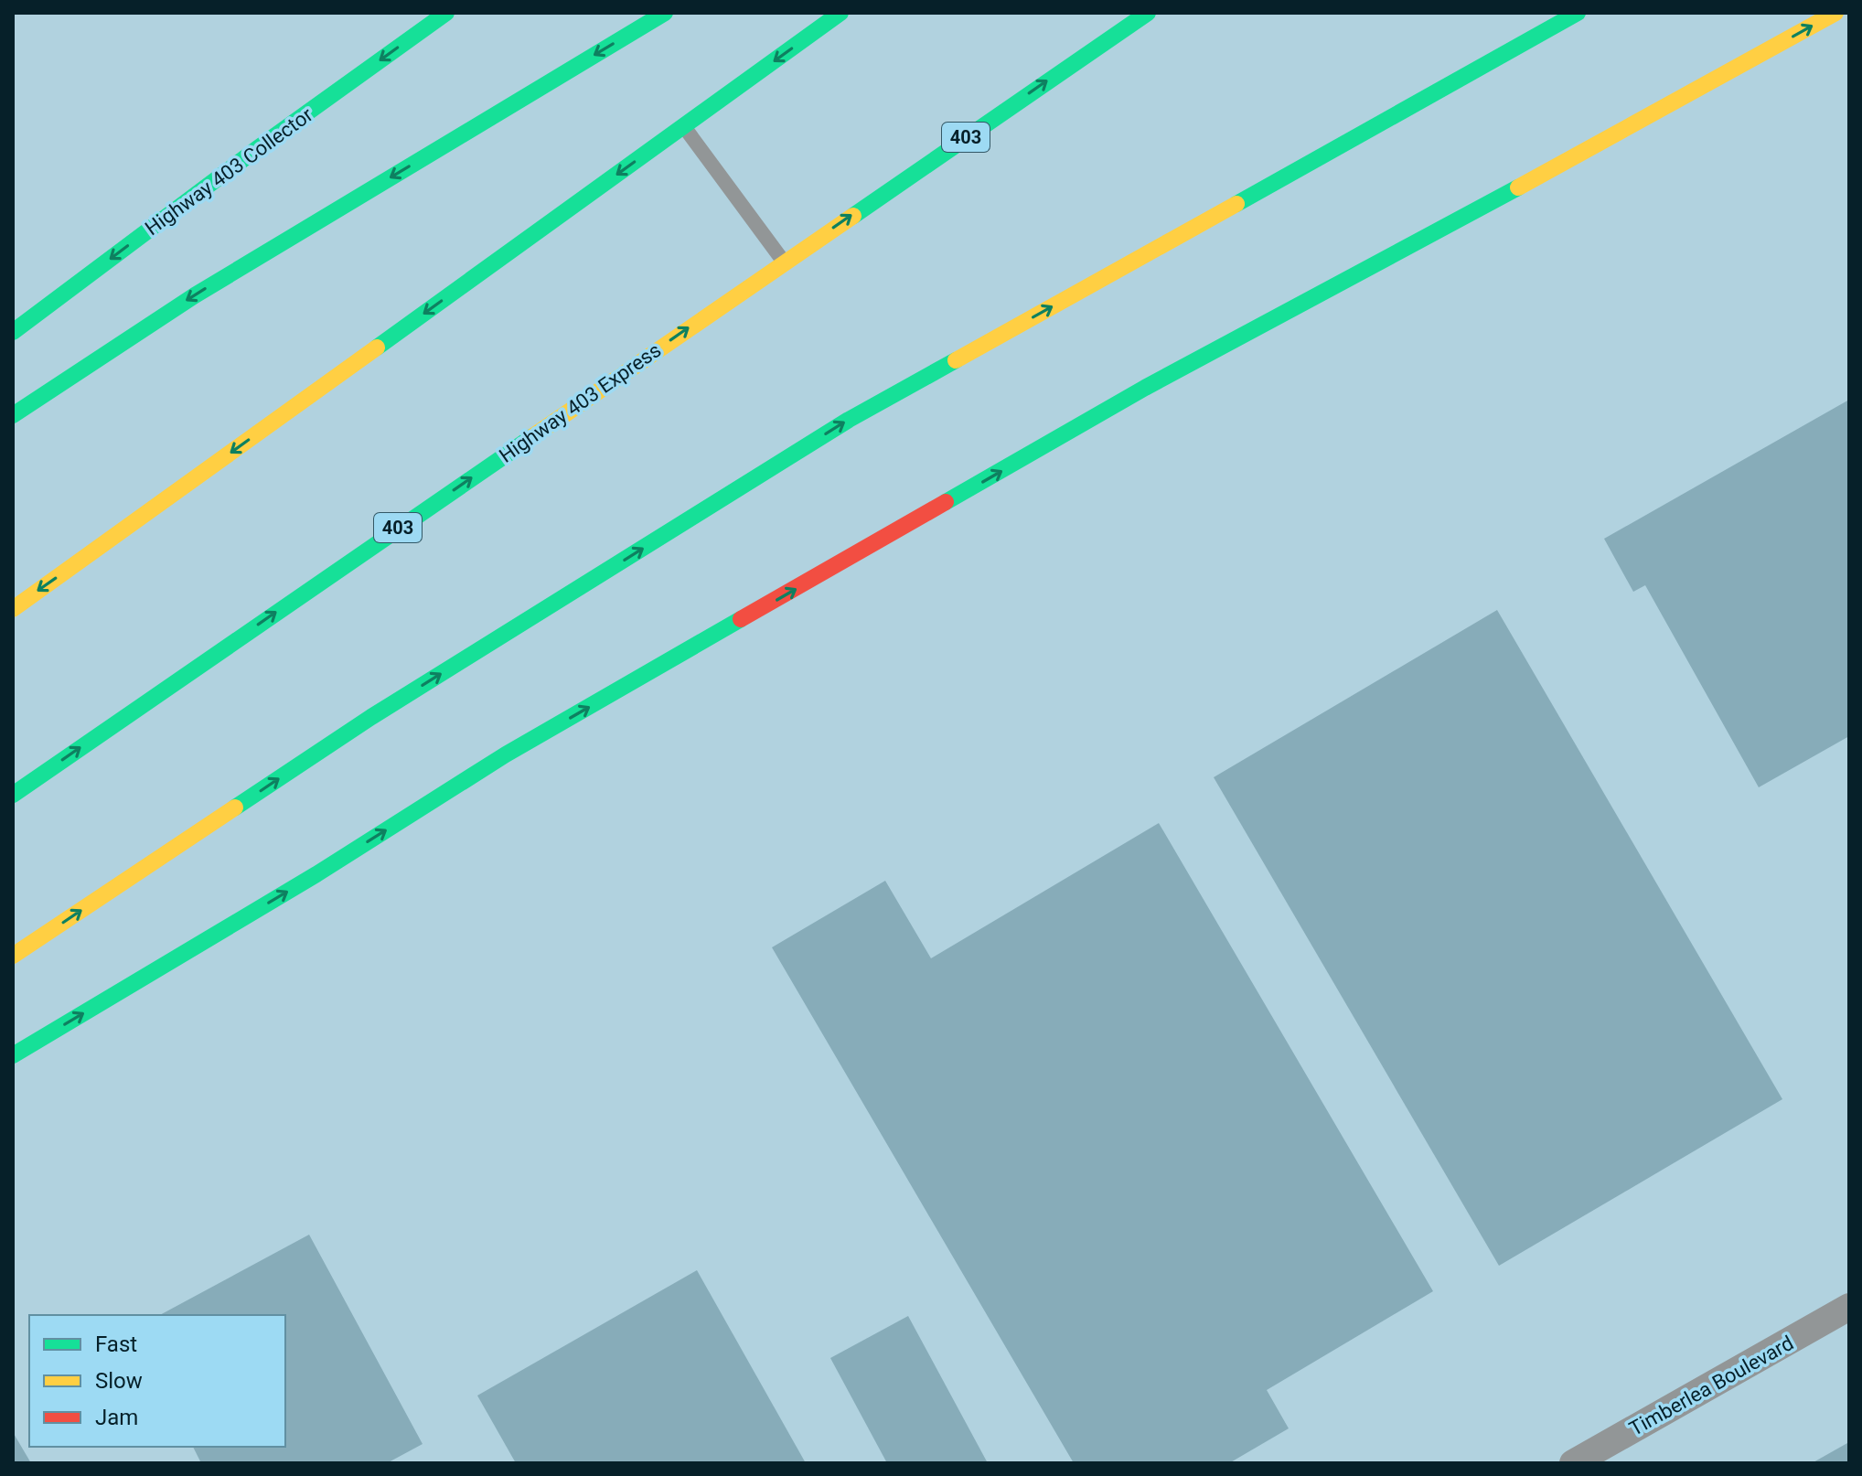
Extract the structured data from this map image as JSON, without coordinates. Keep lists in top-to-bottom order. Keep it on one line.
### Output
{"streets":{"highway":["403","Highway 403 Collector","Highway 403 Express"],"street":["Timberlea Boulevard"]},"legend":["Fast","Slow","Jam"]}
